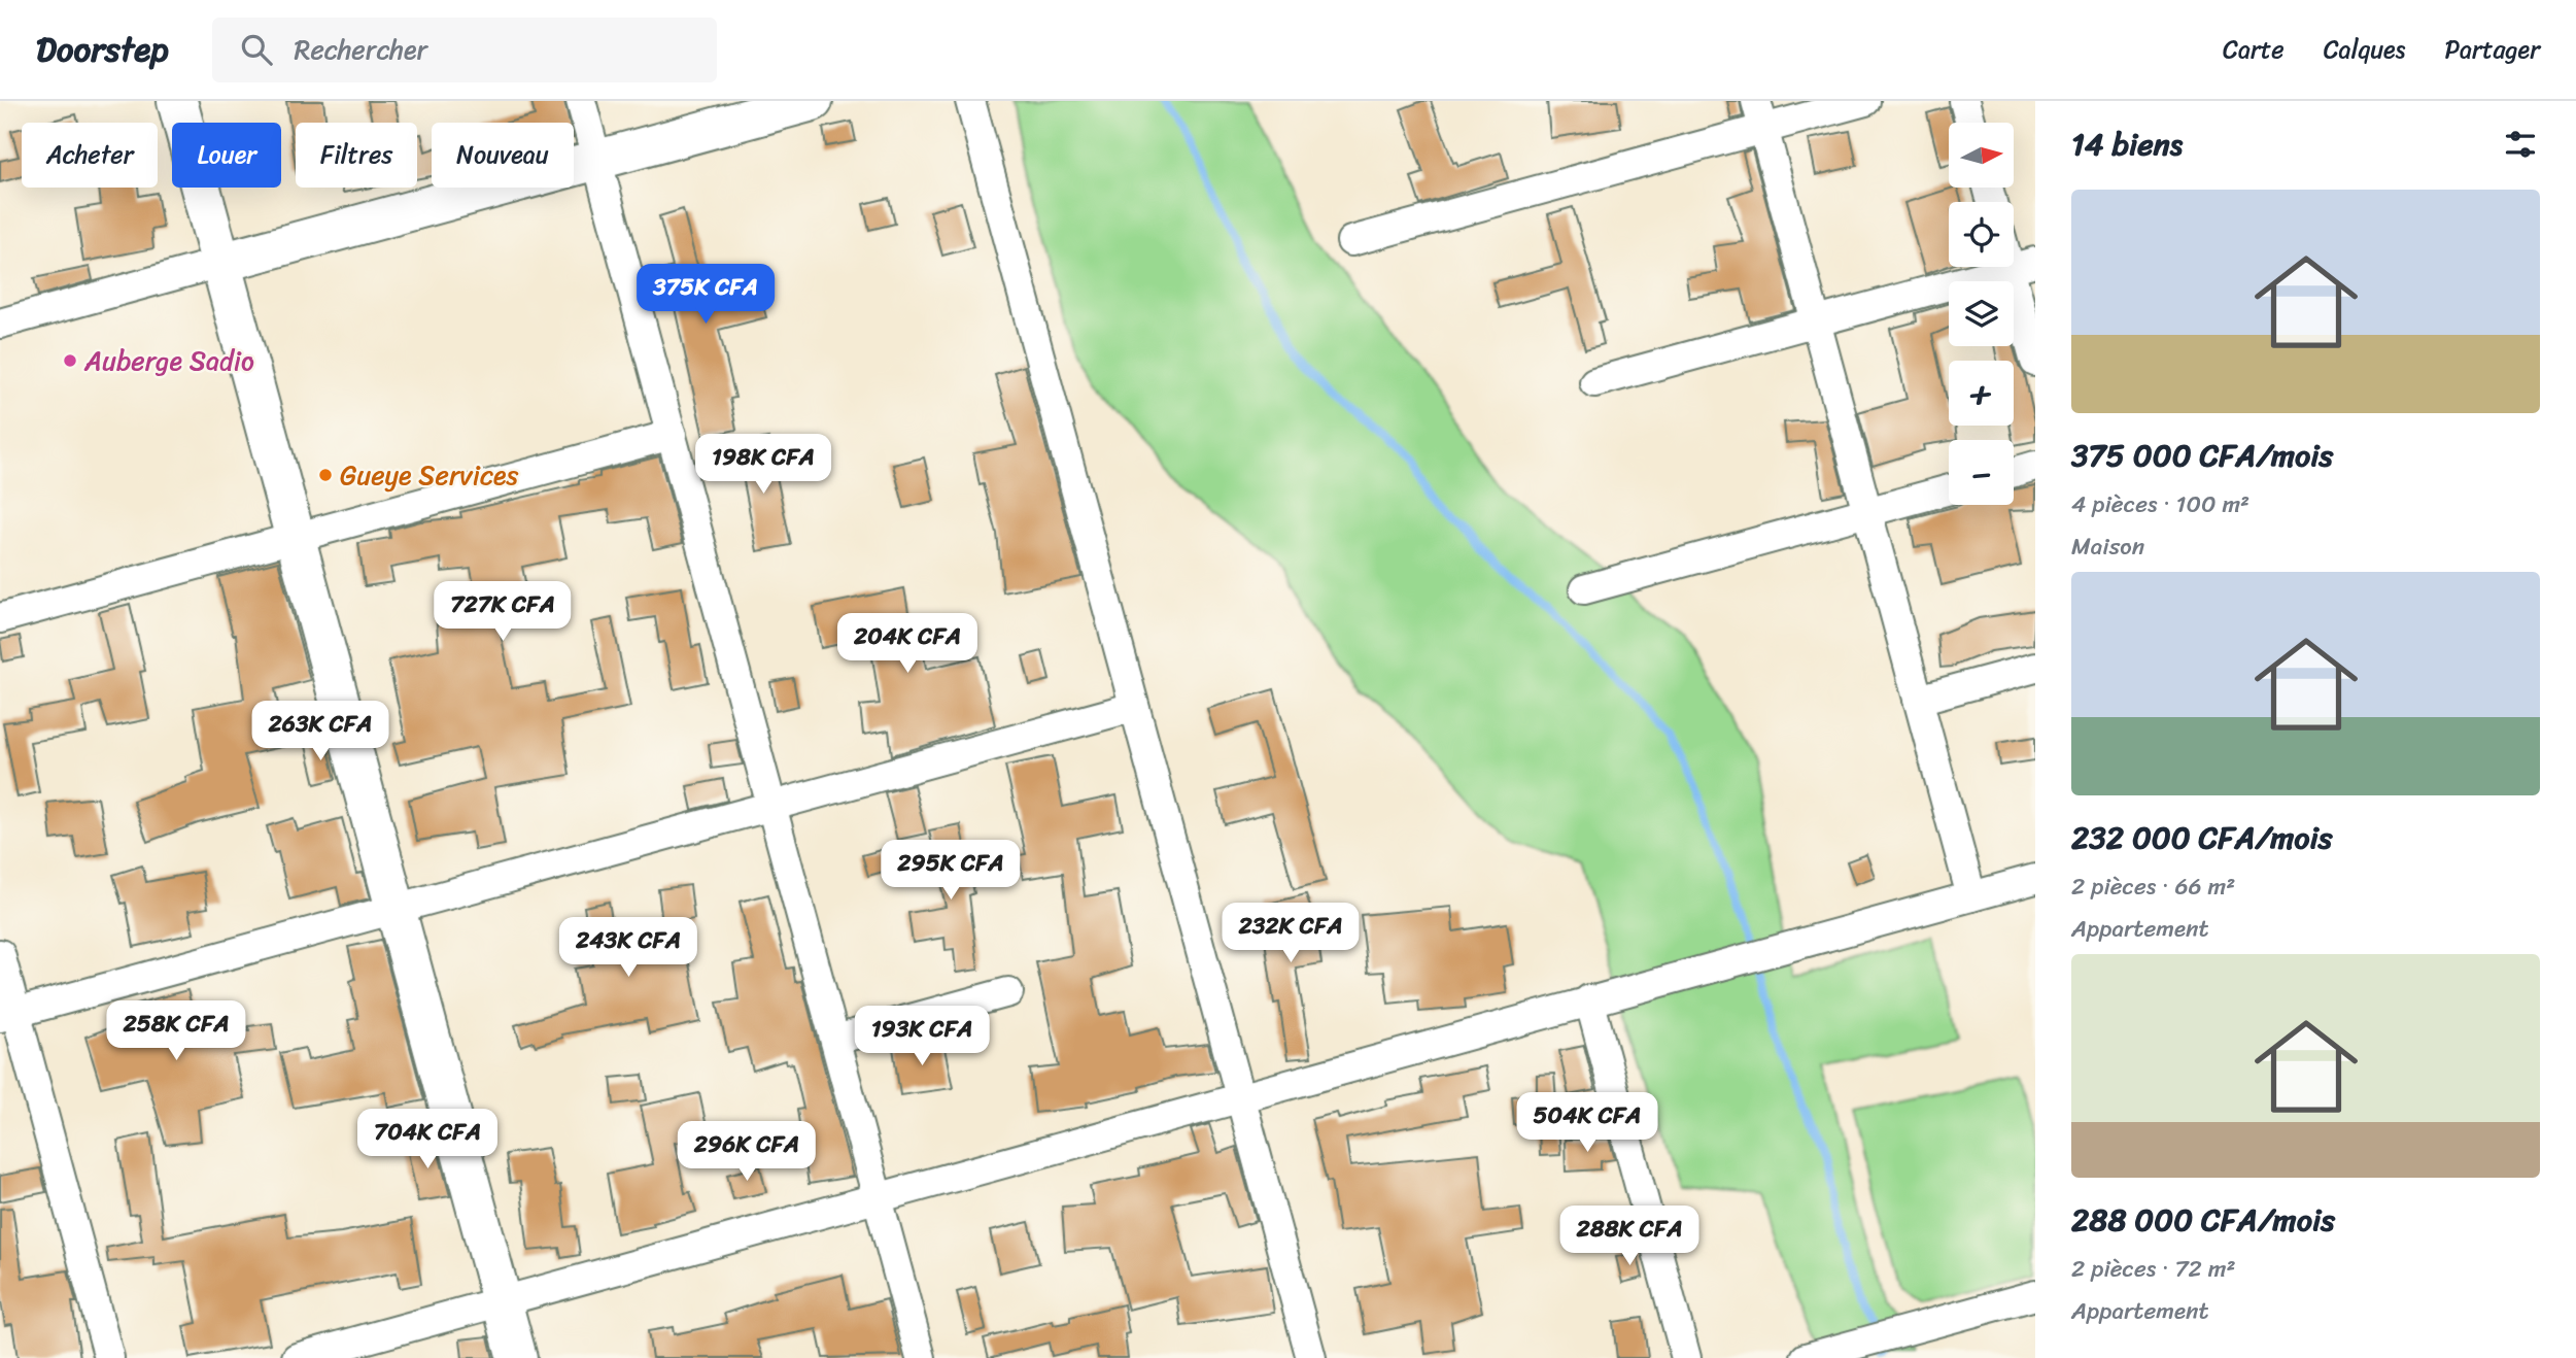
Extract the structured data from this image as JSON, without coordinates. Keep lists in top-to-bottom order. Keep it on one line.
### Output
{"places":["Auberge Sadio","Gueye Services"],"north":"right","page":{"header":"Doorstep","search":"Rechercher","nav":["Carte","Calques","Partager"],"heading":"14 biens","map_buttons":["+","−"],"chip":["Acheter","Louer","Filtres","Nouveau"],"list":[{"name":"375 000 CFA/mois","note":"4 pièces · 100 m² · Maison"},{"name":"232 000 CFA/mois","note":"2 pièces · 66 m² · Appartement"},{"name":"288 000 CFA/mois","note":"2 pièces · 72 m² · Appartement"}],"price":["375K CFA","198K CFA","727K CFA","204K CFA","263K CFA","295K CFA","232K CFA","243K CFA","258K CFA","193K CFA","504K CFA","704K CFA","296K CFA","288K CFA"]}}
